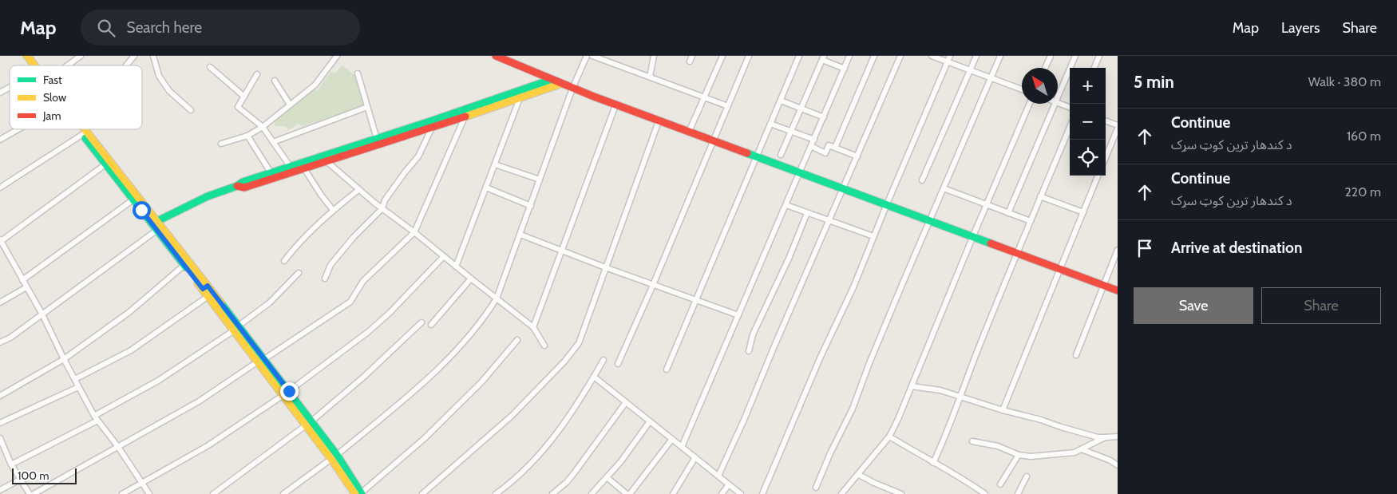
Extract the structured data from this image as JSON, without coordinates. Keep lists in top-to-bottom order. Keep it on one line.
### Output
{"legend":["Fast","Slow","Jam"],"scale_bar":"100 m","north":"top left","page":{"header":"Map","search":"Search here","nav":["Map","Layers","Share"],"heading":["5 min","Walk · 380 m"],"map_buttons":["+","−"],"list":[["Continue","د کندهار ترين کوټ سړک","160 m"],["Continue","د کندهار ترين کوټ سړک","220 m"],"Arrive at destination"],"buttons":["Save","Share"],"scale":"100 m"}}
